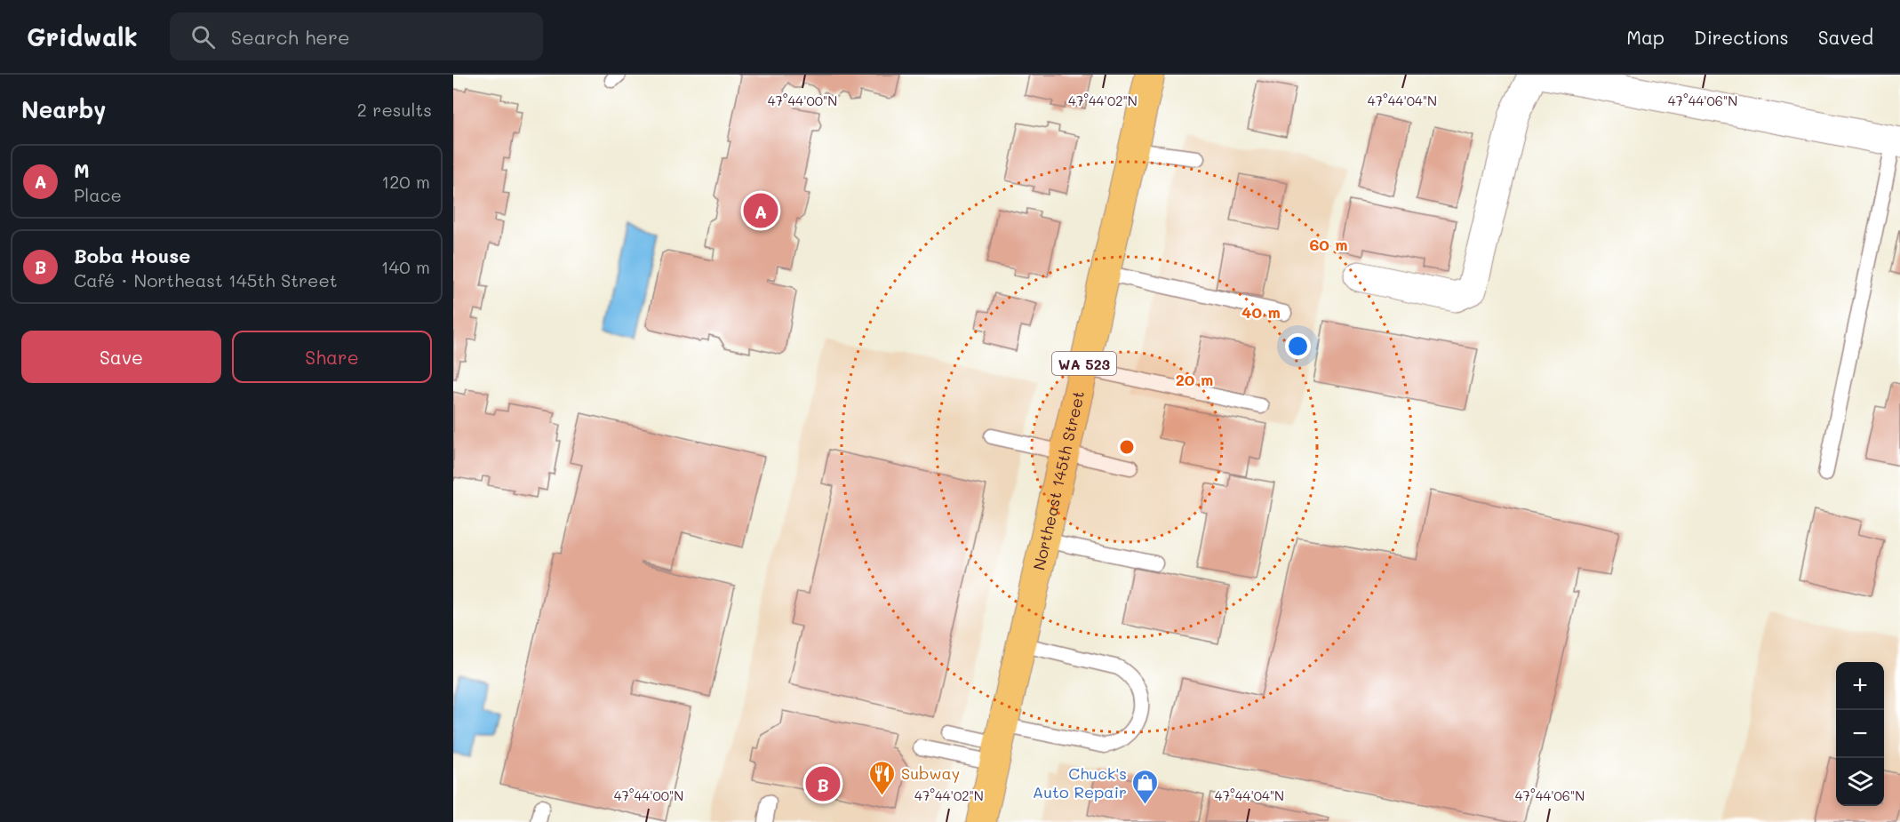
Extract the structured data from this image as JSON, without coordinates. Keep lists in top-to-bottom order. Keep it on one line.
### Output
{"streets":{"main road":["WA 523","Northeast 145th Street"]},"places":{"restaurant":["Subway"],"shop":["Chuck's Auto Repair"]},"page":{"header":"Gridwalk","search":"Search here","nav":["Map","Directions","Saved"],"heading":["Nearby","2 results"],"list":[{"mark":"A","name":"M","note":"Place","value":"120 m"},{"mark":"B","name":"Boba House","note":"Café · Northeast 145th Street","value":"140 m"}],"pins":["A","B"],"buttons":["Save","Share"],"map_buttons":["+","−"]},"coordinates":["47°44'00\"N","47°44'02\"N","47°44'04\"N","47°44'06\"N"],"rings":["60 m","40 m","20 m"]}
